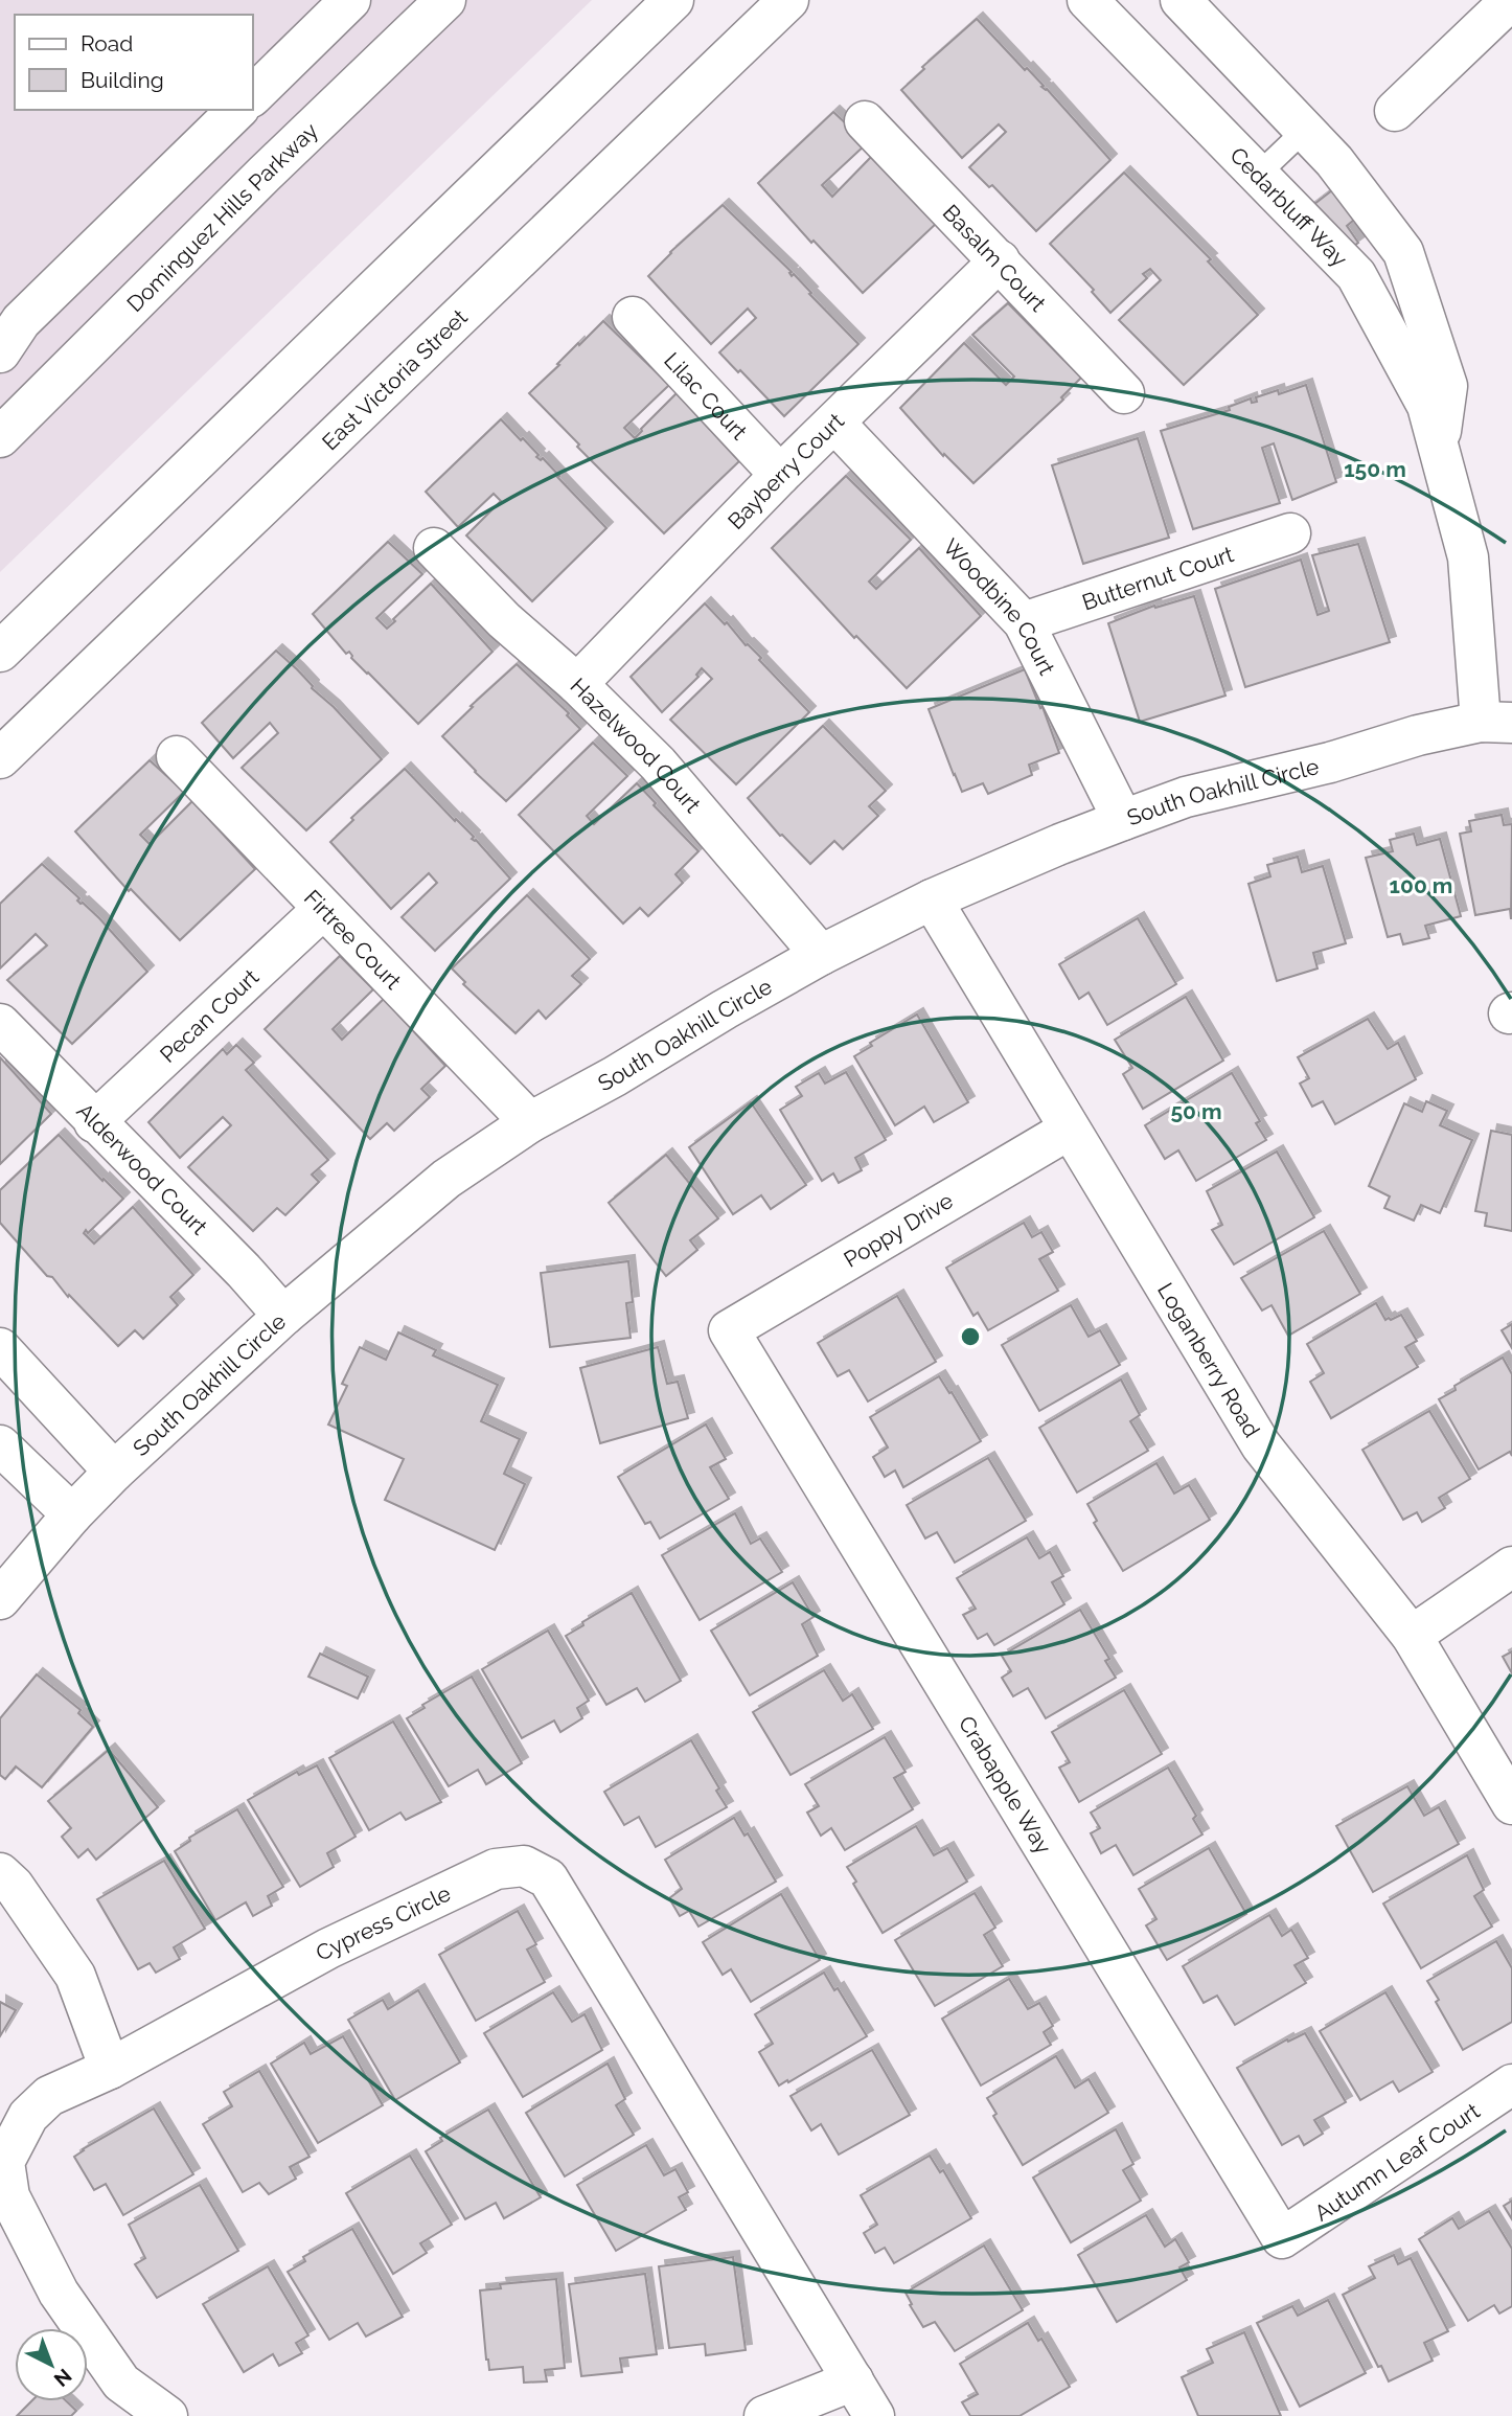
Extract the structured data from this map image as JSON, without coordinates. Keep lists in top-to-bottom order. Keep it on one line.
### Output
{"streets":{"street":["Cedarbluff Way","Dominguez Hills Parkway","Basalm Court","East Victoria Street","Lilac Court","Bayberry Court","Butternut Court","Woodbine Court","Hazelwood Court","South Oakhill Circle","Firtree Court","Pecan Court","Alderwood Court","Poppy Drive","Loganberry Road","Crabapple Way","Cypress Circle","Autumn Leaf Court"]},"crossings":[["Cedarbluff Way","South Oakhill Circle"],["Basalm Court","Bayberry Court"],["Lilac Court","Bayberry Court"],["Bayberry Court","Woodbine Court"],["Bayberry Court","Hazelwood Court"],["Butternut Court","Woodbine Court"],["Woodbine Court","South Oakhill Circle"],["Hazelwood Court","South Oakhill Circle"],["South Oakhill Circle","Firtree Court"],["South Oakhill Circle","Alderwood Court"],["South Oakhill Circle","Loganberry Road"],["Firtree Court","Pecan Court"],["Pecan Court","Alderwood Court"],["Poppy Drive","Loganberry Road"],["Poppy Drive","Crabapple Way"],["Crabapple Way","Autumn Leaf Court"]],"legend":["Road","Building"],"north":"bottom right","rings":["150 m","100 m","50 m"]}
